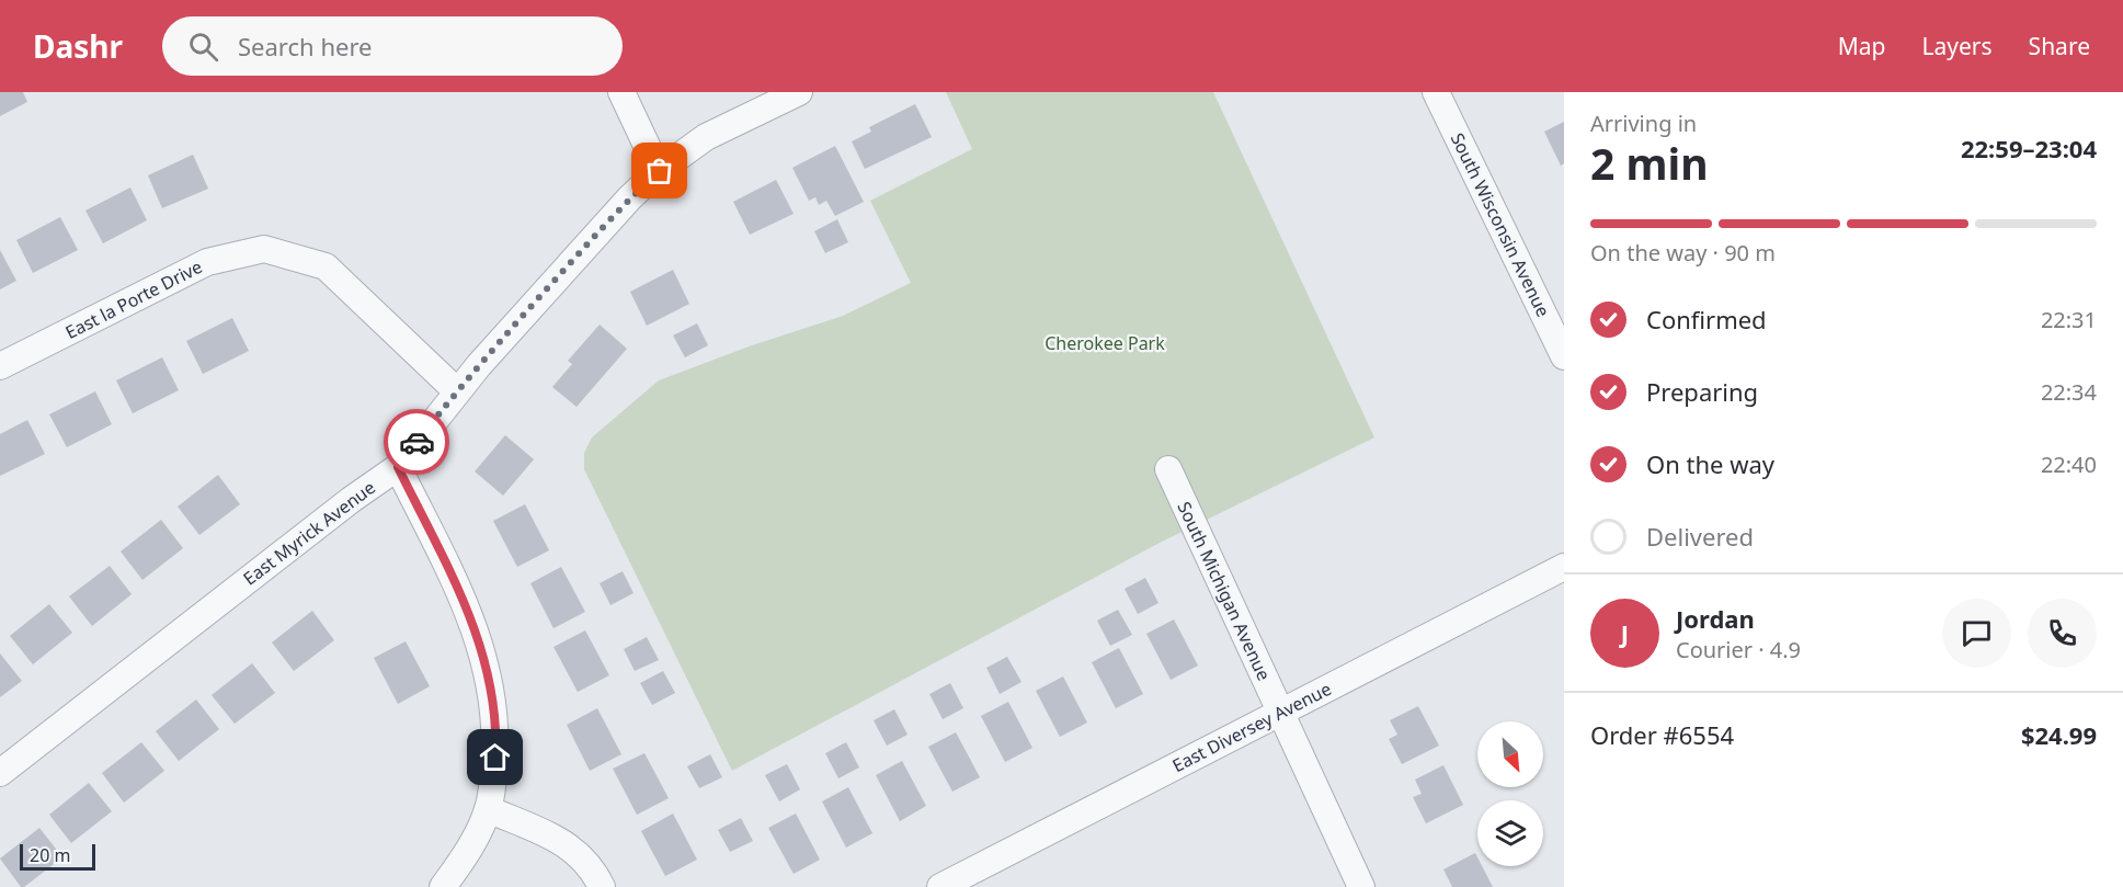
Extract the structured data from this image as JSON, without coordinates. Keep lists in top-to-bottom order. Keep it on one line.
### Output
{"streets":{"street":["South Wisconsin Avenue","East la Porte Drive","East Myrick Avenue","South Michigan Avenue","East Diversey Avenue"]},"crossings":[["East la Porte Drive","East Myrick Avenue"],["South Michigan Avenue","East Diversey Avenue"]],"parks":["Cherokee Park"],"scale_bar":"20 m","north":"bottom right","page":{"header":"Dashr","search":"Search here","nav":["Map","Layers","Share"],"heading":["2 min","Arriving in","22:59–23:04"],"panel":["Jordan","Courier · 4.9","Order #6554","$24.99"],"bar":"On the way · 90 m","list":[["Confirmed","22:31"],["Preparing","22:34"],["On the way","22:40"],"Delivered"],"round":"J","scale":"20 m"}}
